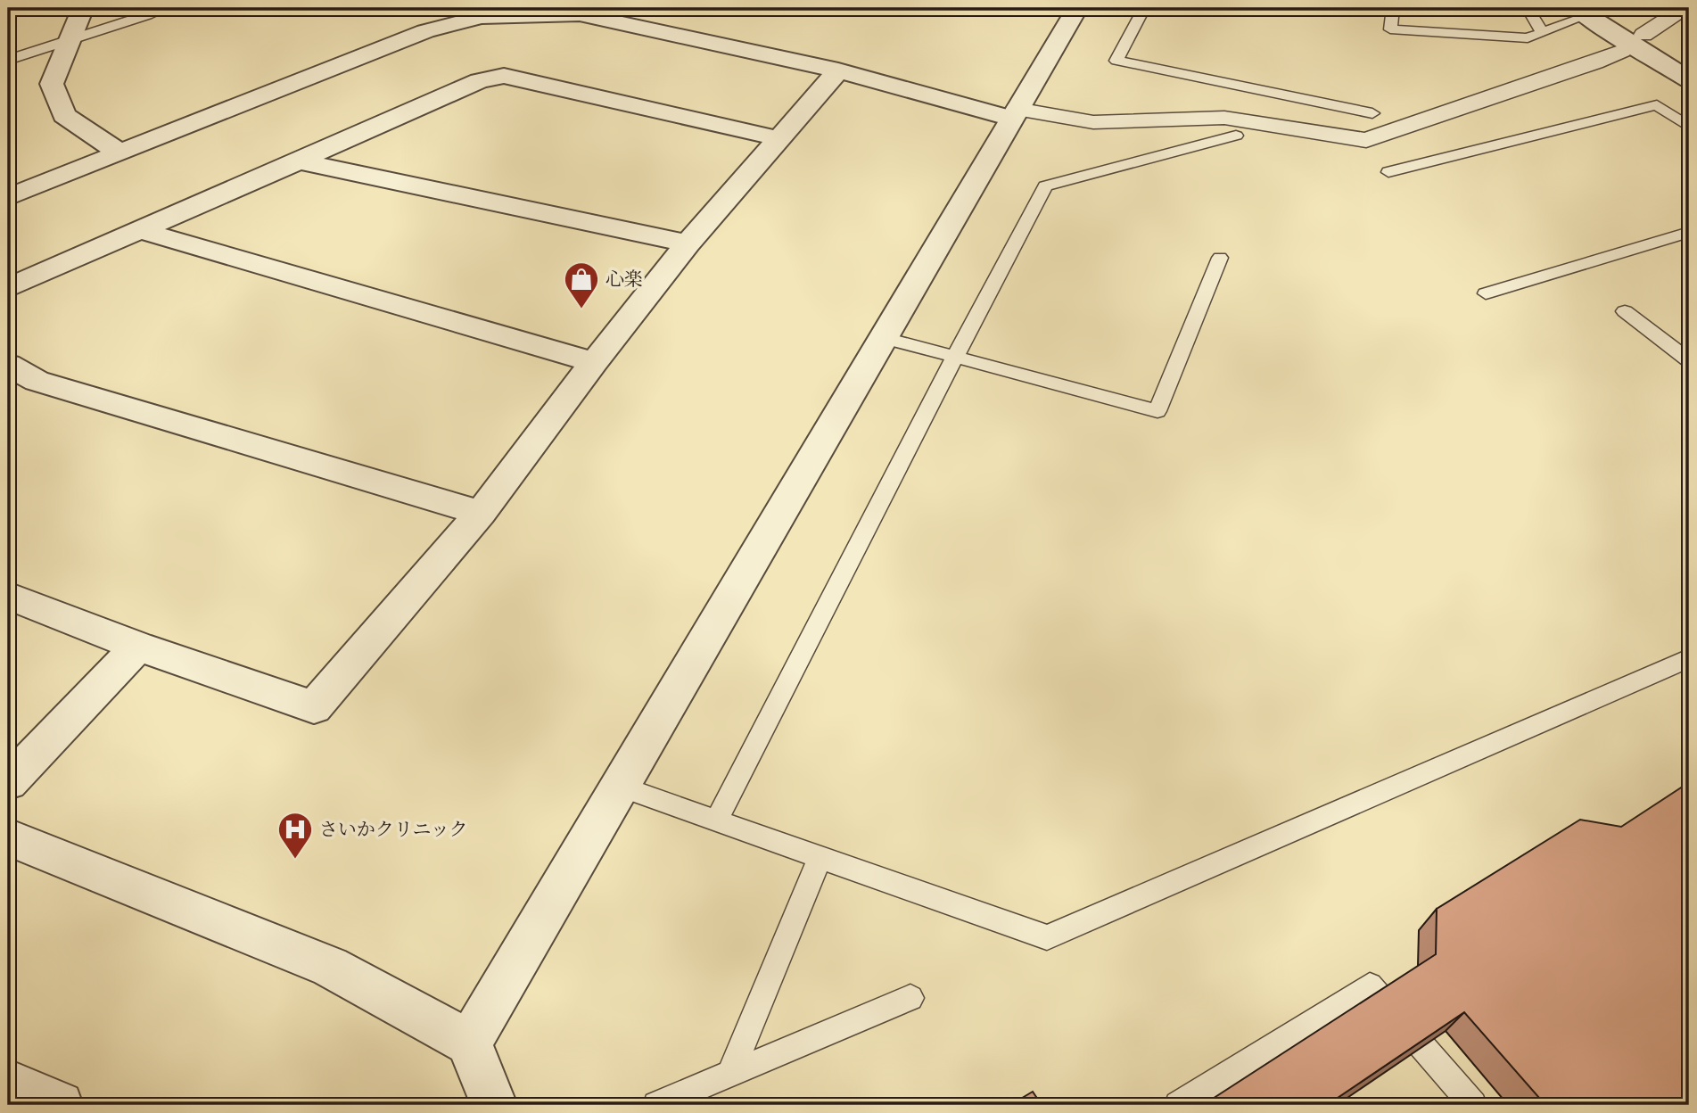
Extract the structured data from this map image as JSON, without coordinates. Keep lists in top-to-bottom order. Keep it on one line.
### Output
{"places":{"shop":["心楽"],"hospital":["さいかクリニック"]}}
